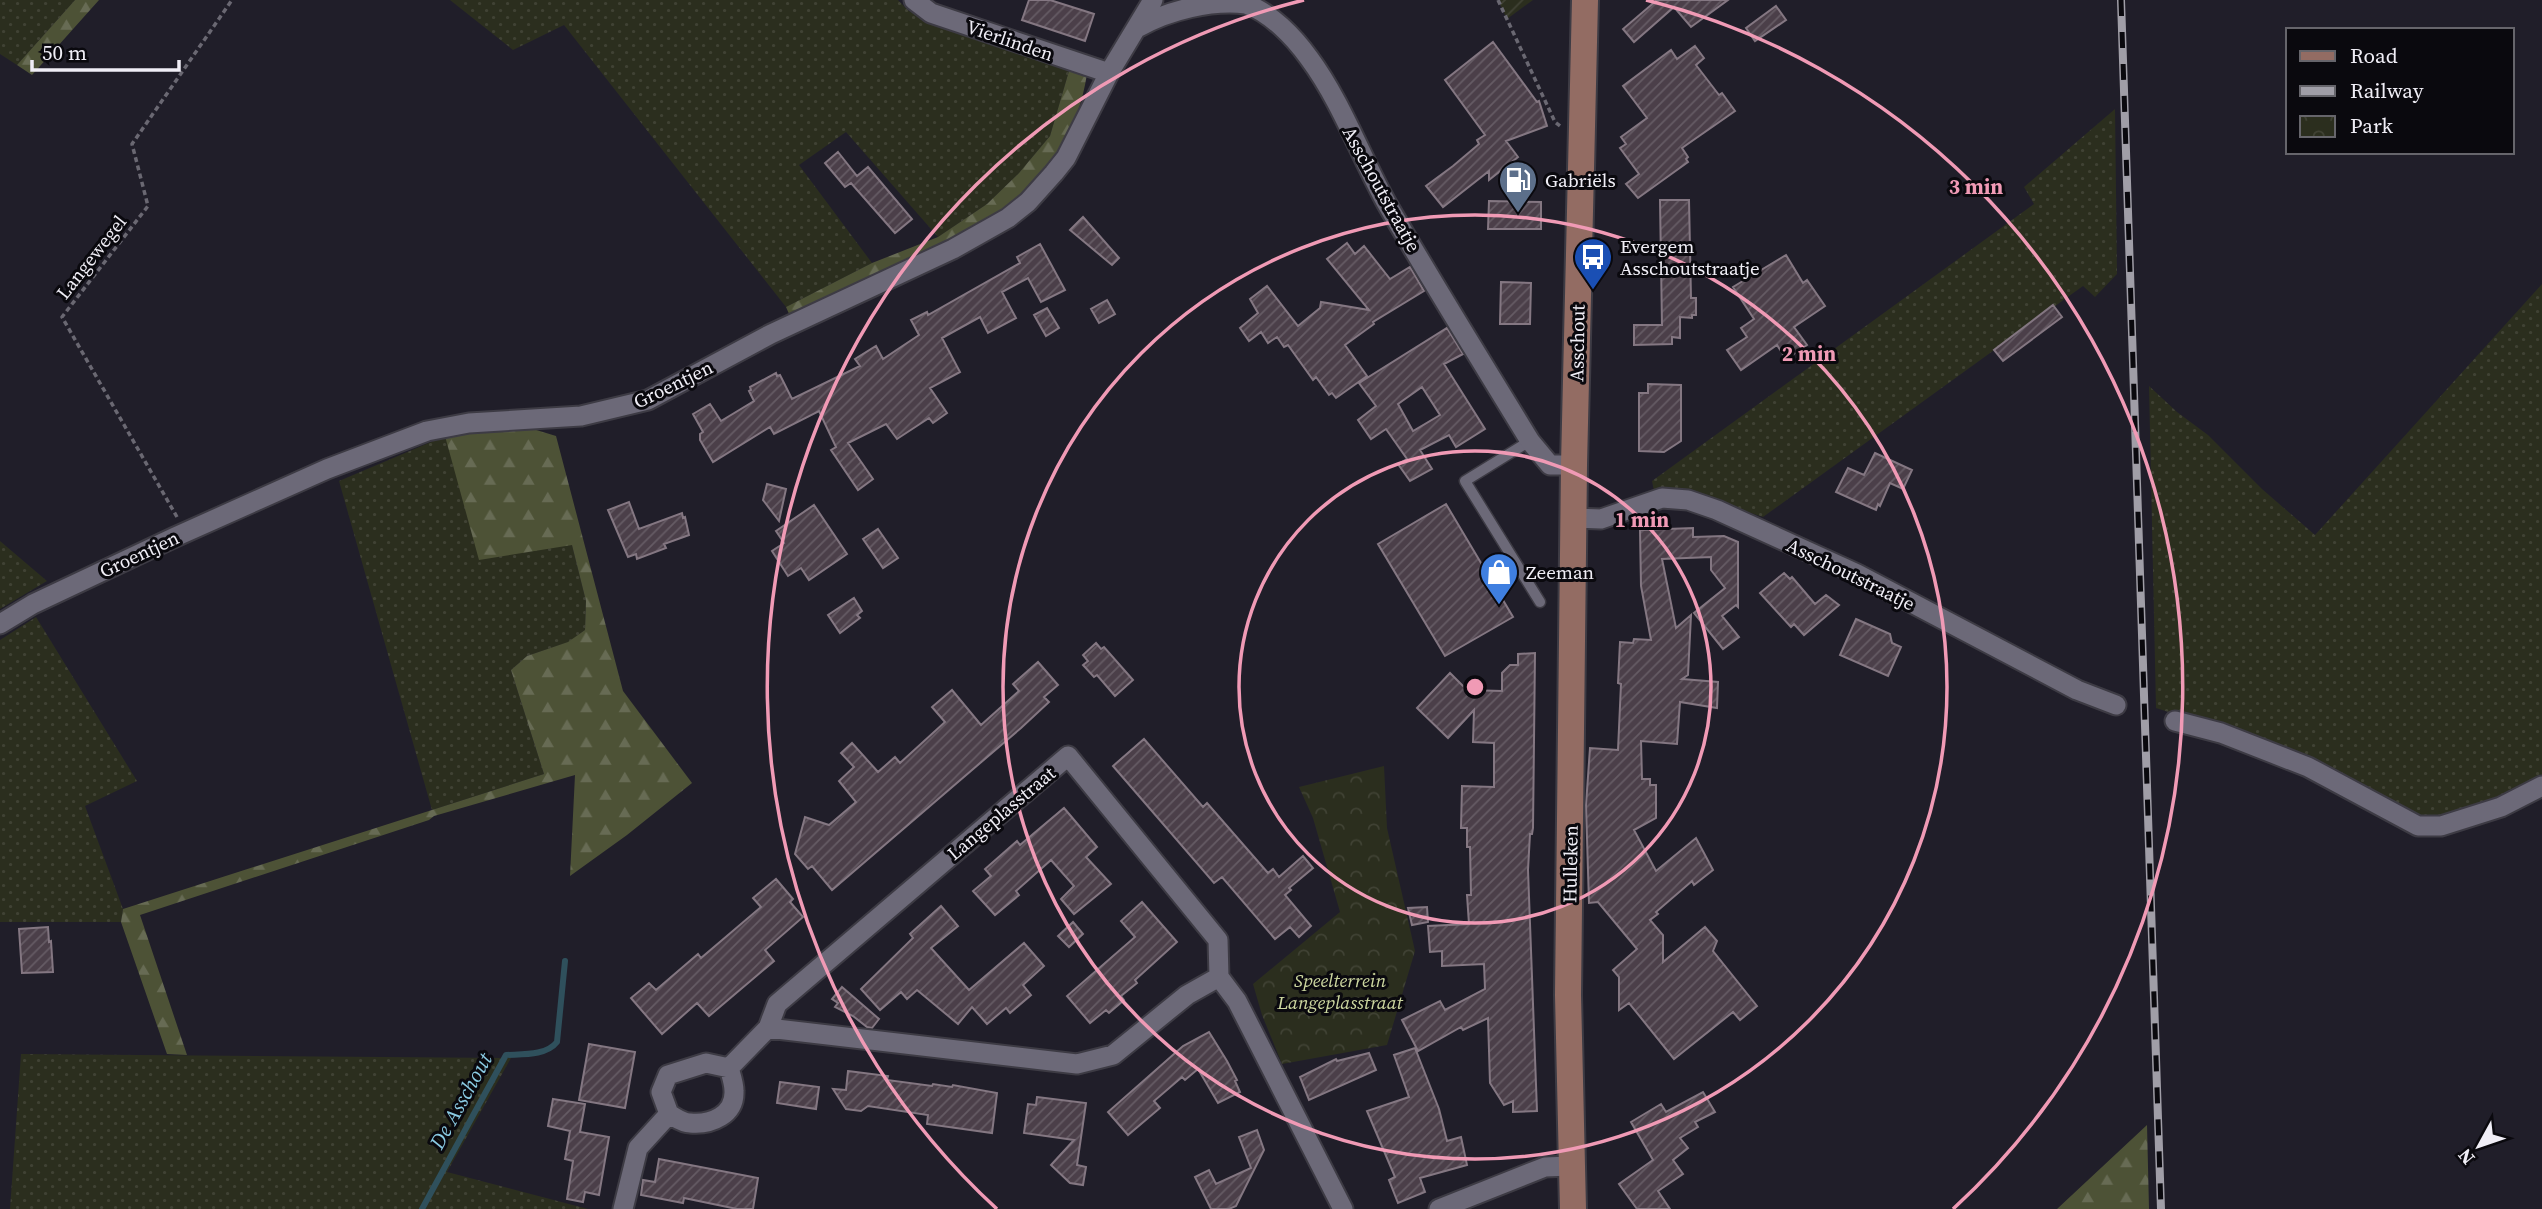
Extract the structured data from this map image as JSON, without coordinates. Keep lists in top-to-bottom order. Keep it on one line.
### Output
{"streets":{"main road":["Asschout","Hulleken"],"street":["Vierlinden","Asschoutstraatje","Groentjen","Langeplasstraat"],"path":["Langewegel"]},"crossings":[["Vierlinden","Groentjen"],["Asschoutstraatje","Asschout"],["Asschoutstraatje","Groentjen"],["Asschoutstraatje","Hulleken"],["Langewegel","Groentjen"],["Asschout","Hulleken"]],"water":["De Asschout"],"parks":["Speelterrein Langeplasstraat"],"places":{"fuel station":["Gabriëls"],"bus stop":["Evergem Asschoutstraatje"],"shop":["Zeeman"]},"legend":["Road","Railway","Park"],"scale_bar":"50 m","north":"bottom left","rings":["3 min","2 min","1 min"]}
